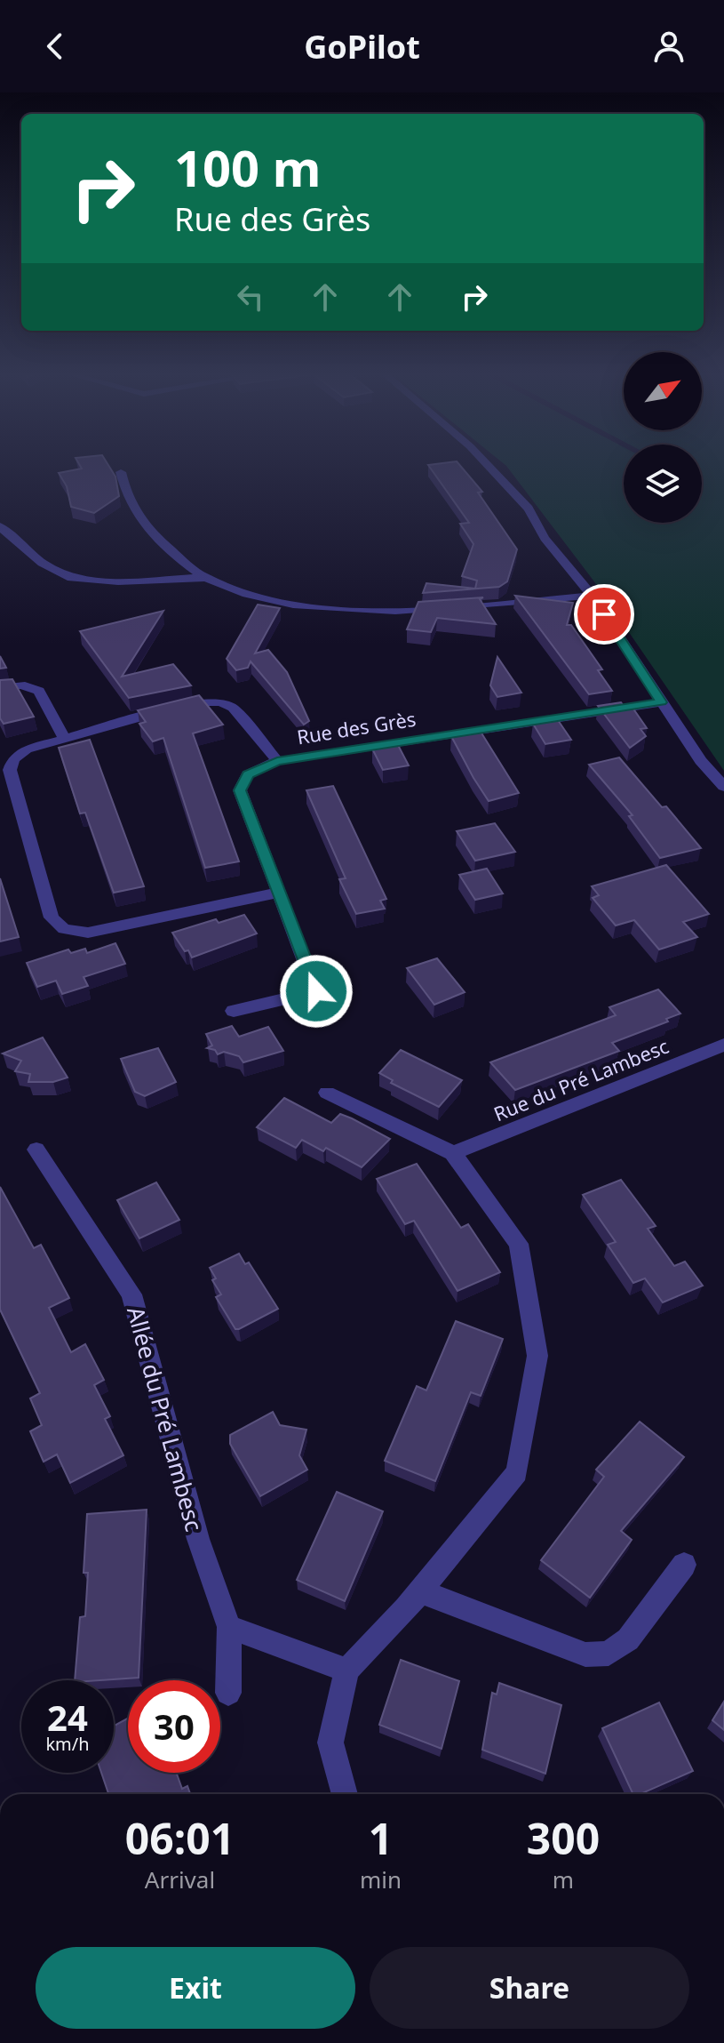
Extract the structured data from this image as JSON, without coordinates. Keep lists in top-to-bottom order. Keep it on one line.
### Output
{"streets":{"street":["Rue des Grès","Rue du Pré Lambesc","Allée du Pré Lambesc"]},"north":"top right","page":{"header":"GoPilot","turn":["100 m","Rue des Grès"],"speed":"24 km/h","limit":"30","eta":["06:01","Arrival","1","min","300","m"],"buttons":["Exit","Share"]}}
